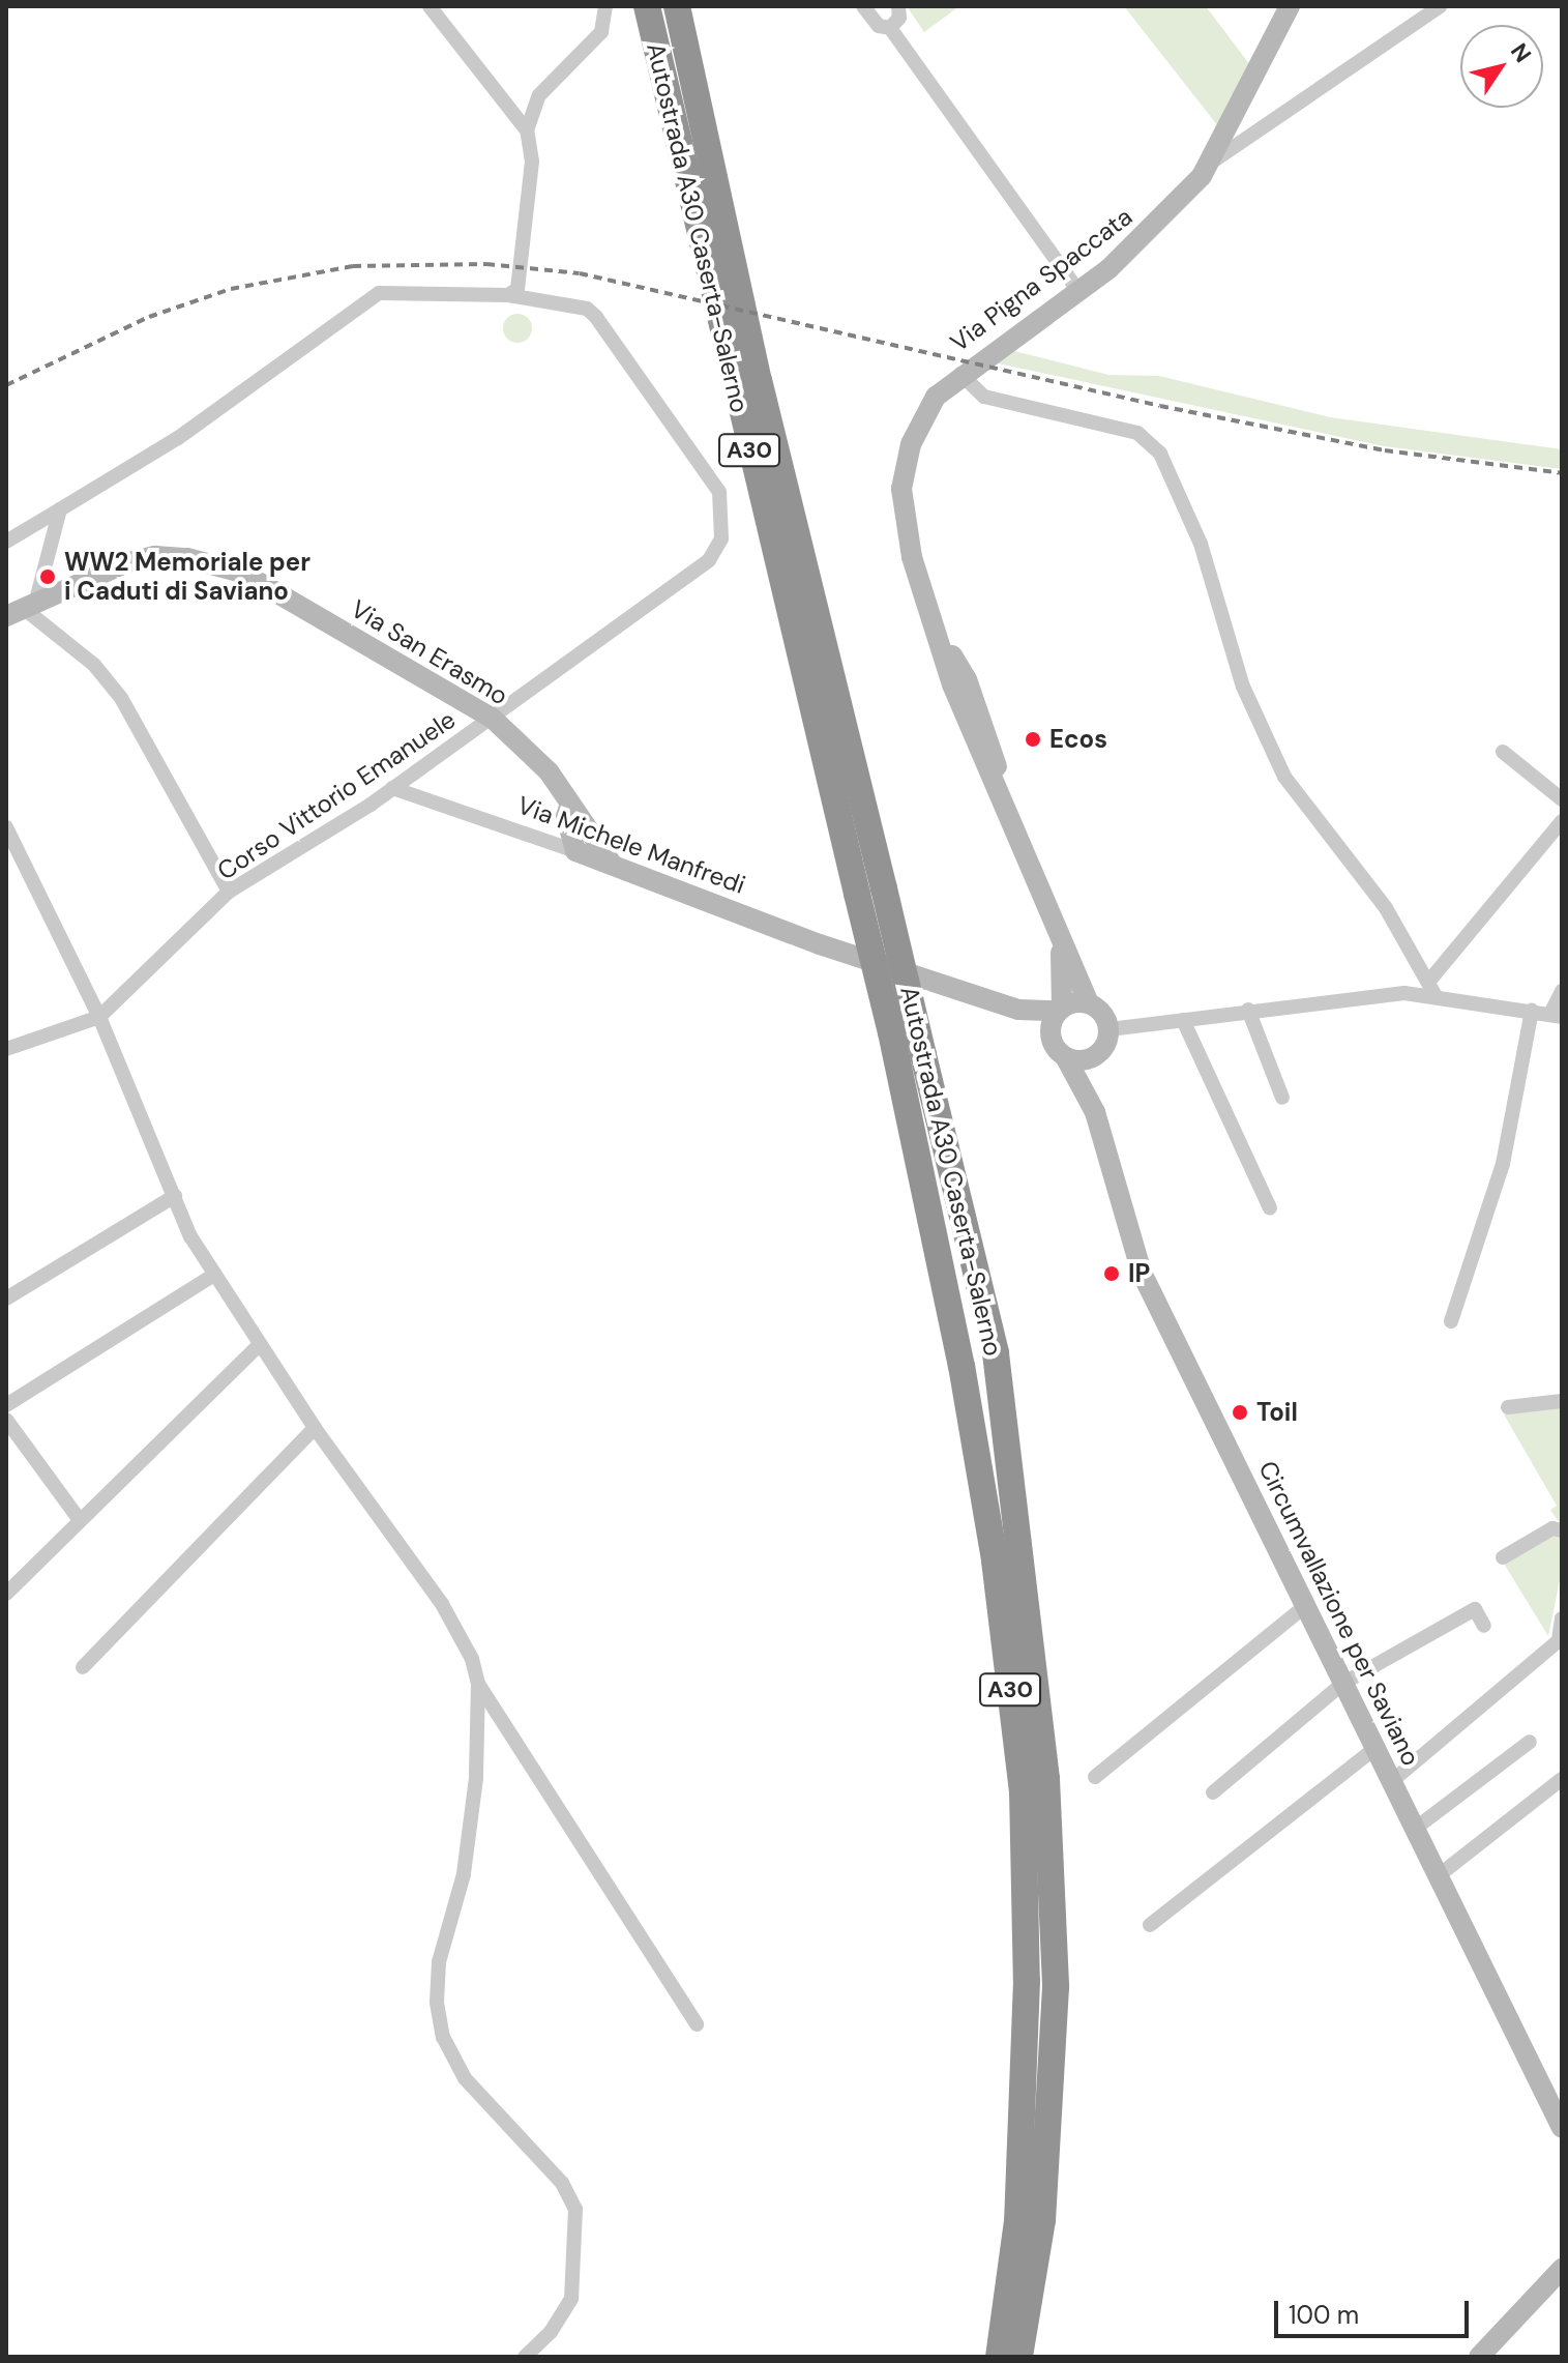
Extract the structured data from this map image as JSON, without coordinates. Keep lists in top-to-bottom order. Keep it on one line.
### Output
{"streets":{"highway":["Autostrada A30 Caserta-Salerno","A30"],"main road":["Via Pigna Spaccata","Via San Erasmo","Via Michele Manfredi","Circumvallazione per Saviano"],"street":["Corso Vittorio Emanuele"]},"crossings":[["Via Pigna Spaccata","Circumvallazione per Saviano"],["Via San Erasmo","Corso Vittorio Emanuele"],["Via San Erasmo","Via Michele Manfredi"],["Corso Vittorio Emanuele","Via Michele Manfredi"]],"places":["WW2 Memoriale per i Caduti di Saviano","Ecos","IP","Toil"],"scale_bar":"100 m","north":"top right"}
